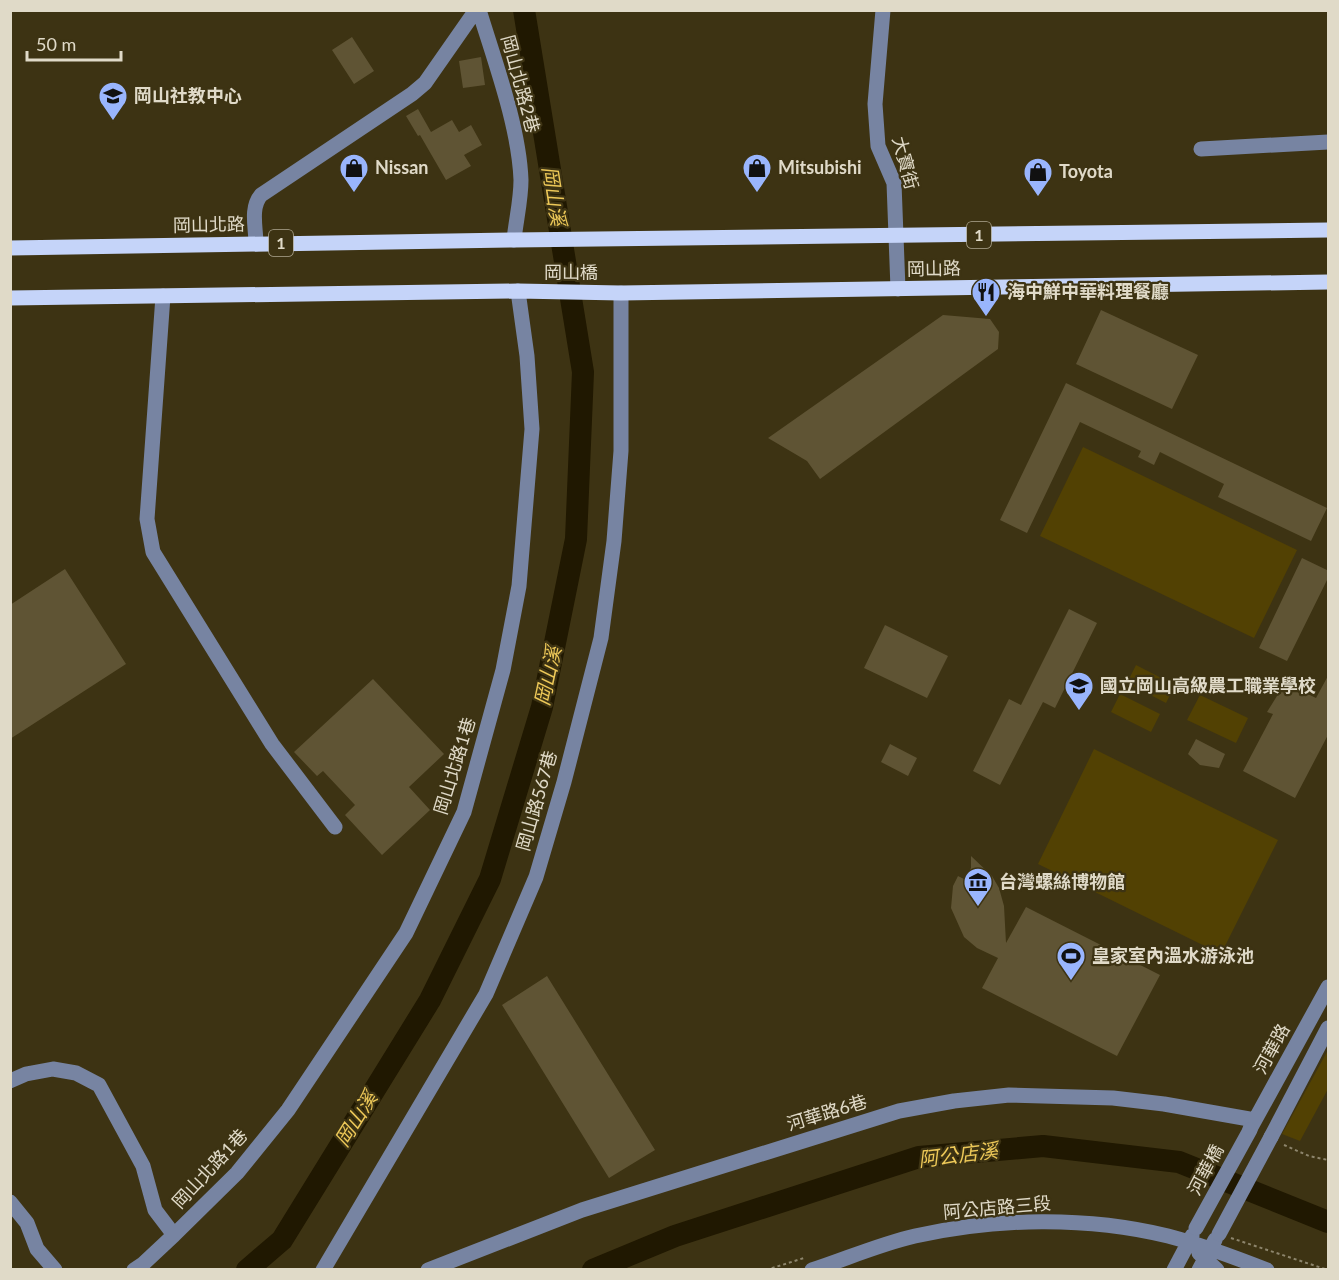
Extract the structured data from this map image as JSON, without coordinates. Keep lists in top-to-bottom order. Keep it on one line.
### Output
{"streets":{"main road":["岡山北路","1","岡山路","岡山橋"],"street":["岡山北路2巷","大寶街","岡山北路1巷","岡山路567巷","河華路","河華路6巷","河華橋","阿公店路三段"]},"crossings":[["岡山北路2巷","岡山北路"],["大寶街","岡山路"],["岡山北路","岡山橋"],["岡山路","岡山橋"],["岡山路","岡山路567巷"],["岡山橋","岡山北路1巷"],["岡山橋","岡山路567巷"],["河華路","河華路6巷"],["河華路","河華橋"],["河華路6巷","河華橋"],["河華橋","阿公店路三段"]],"water":["岡山溪","阿公店溪"],"places":{"school or university":["岡山社教中心","國立岡山高級農工職業學校"],"shop":["Nissan","Mitsubishi","Toyota"],"restaurant":["海中鮮中華料理餐廳"],"museum":["台灣螺絲博物館"],"sports":["皇家室內溫水游泳池"]},"scale_bar":"50 m"}
